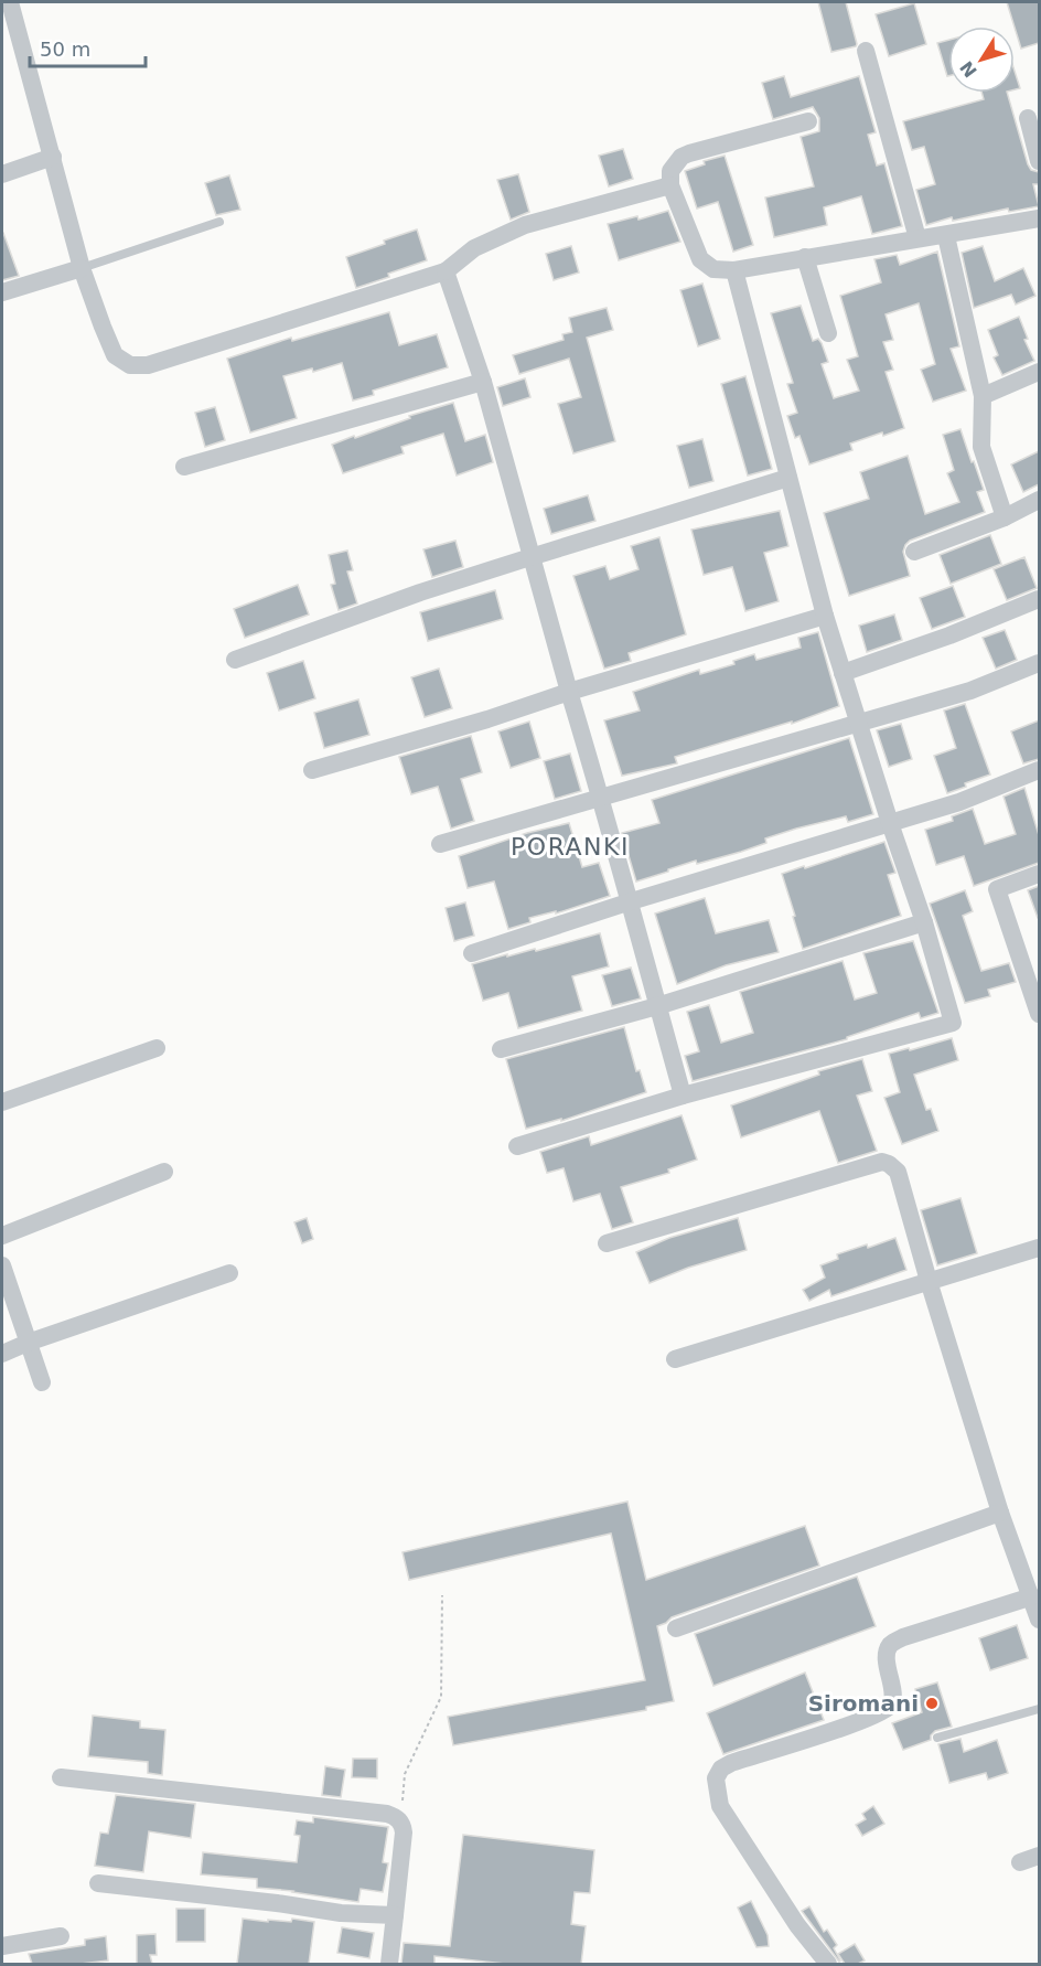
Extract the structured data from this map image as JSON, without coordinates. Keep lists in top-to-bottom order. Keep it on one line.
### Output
{"districts":["PORANKI"],"places":["Siromani"],"scale_bar":"50 m","north":"bottom left"}
